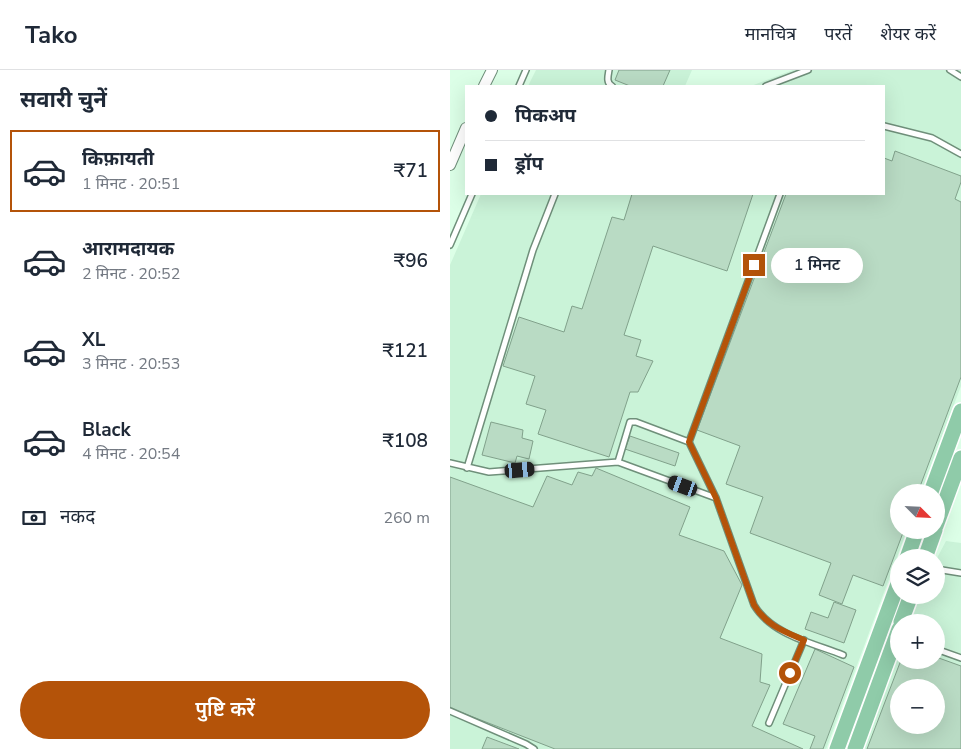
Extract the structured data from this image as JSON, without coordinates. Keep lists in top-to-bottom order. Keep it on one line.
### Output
{"north":"bottom right","page":{"header":"Tako","nav":["मानचित्र","परतें","शेयर करें"],"heading":"सवारी चुनें","banner":["पिकअप","ड्रॉप"],"list":[{"name":"किफ़ायती","note":"1 मिनट · 20:51","value":"₹71"},{"name":"आरामदायक","note":"2 मिनट · 20:52","value":"₹96"},{"name":"XL","note":"3 मिनट · 20:53","value":"₹121"},{"name":"Black","note":"4 मिनट · 20:54","value":"₹108"}],"bubble":"1 मिनट","map_buttons":["+","−"],"pay":["नकद","260 m"],"buttons":"पुष्टि करें"}}
